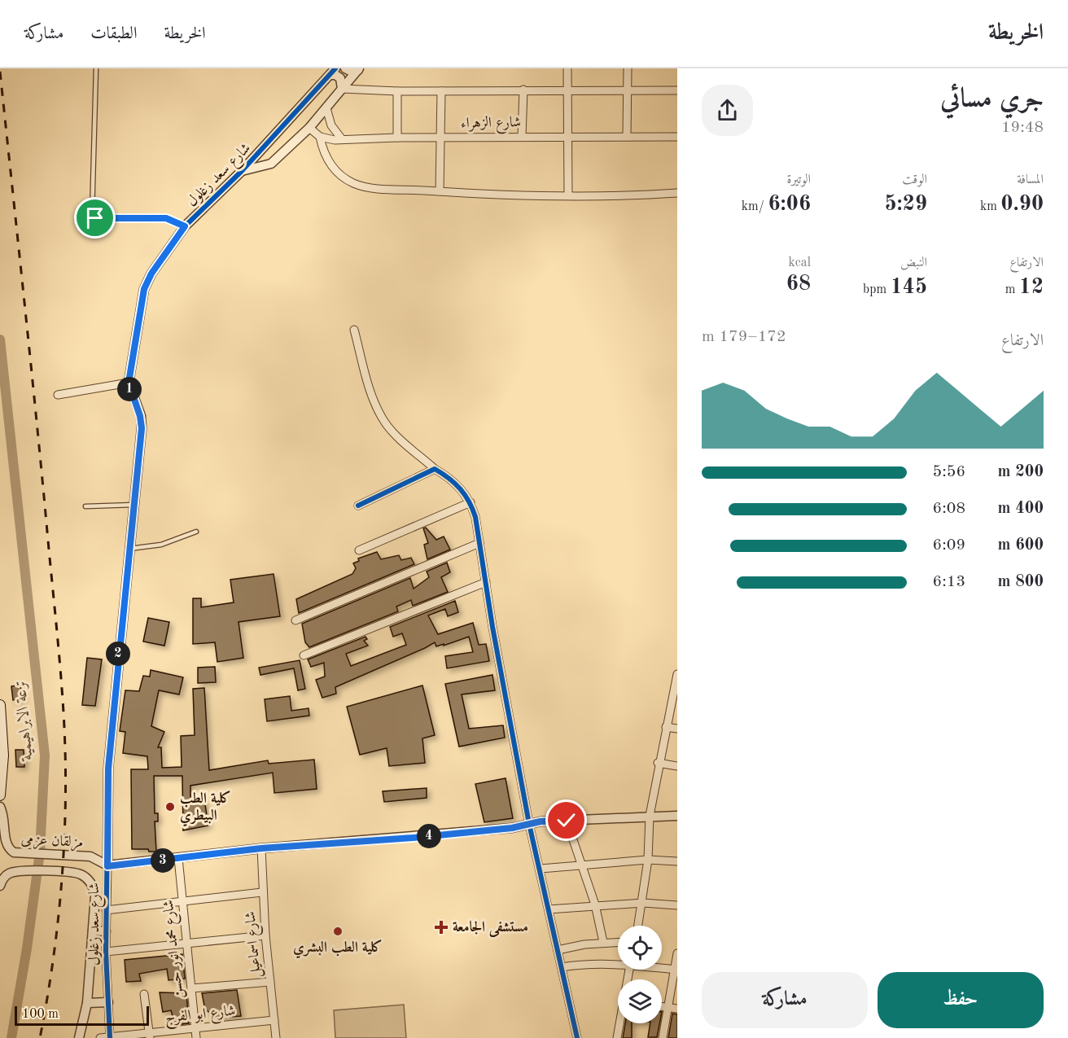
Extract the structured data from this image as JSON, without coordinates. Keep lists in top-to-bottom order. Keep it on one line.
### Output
{"streets":{"street":["شارع الزهراء","شارع سعد زغلول","مزلقان عزمى","شارع اسماعيل","شارع محمد انور حسن","شارع ابو الفرج"]},"crossings":[["شارع سعد زغلول","مزلقان عزمى"],["شارع سعد زغلول","شارع ابو الفرج"],["شارع اسماعيل","شارع ابو الفرج"],["شارع محمد انور حسن","شارع ابو الفرج"]],"water":["ترعة الابراهيمية"],"places":{"other":["كلية الطب البيطري","كلية الطب البشري"],"health":["مستشفى الجامعة"]},"scale_bar":"100 m","page":{"header":"الخريطة","nav":["الخريطة","الطبقات","مشاركة"],"heading":["جري مسائي","19:48"],"stats":[["المسافة","0.90 km"],["الوقت","5:29"],["الوتيرة","6:06 /km"],["الارتفاع","12 m"],["النبض","145 bpm"],["kcal","68"]],"chart":["الارتفاع","172–179 m"],"pins":["1","2","4","3"],"list":[{"name":"200 m","note":"5:56"},{"name":"400 m","note":"6:08"},{"name":"600 m","note":"6:09"},{"name":"800 m","note":"6:13"}],"buttons":["حفظ","مشاركة"],"scale":"100 m"}}
